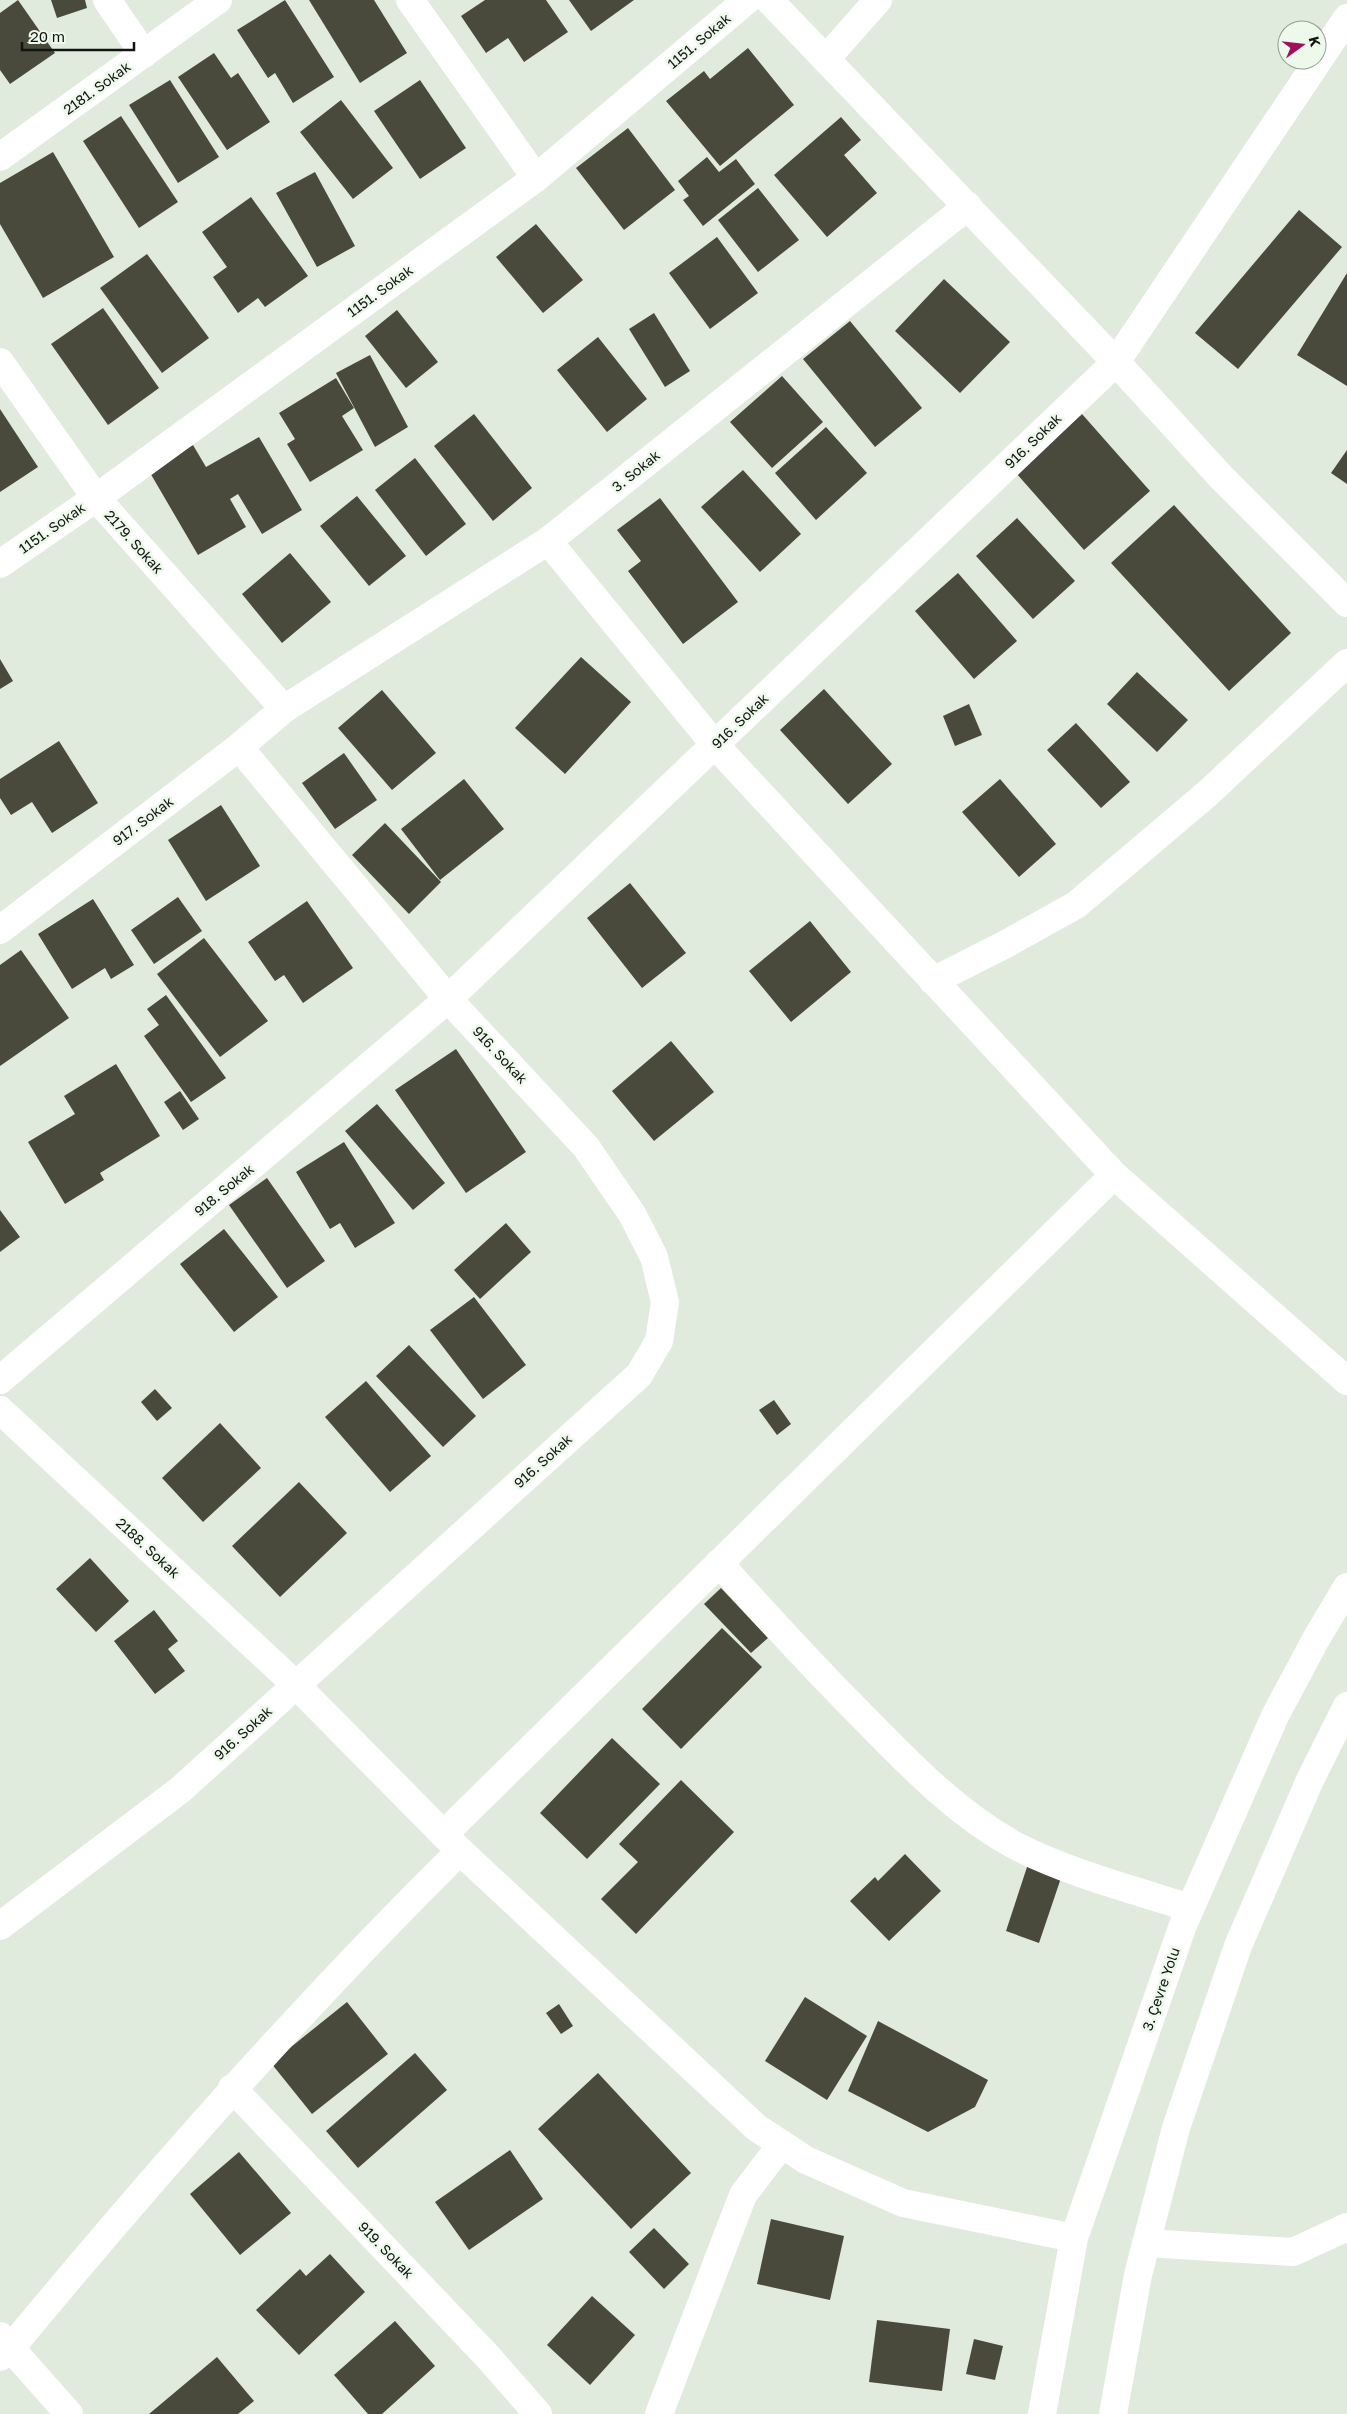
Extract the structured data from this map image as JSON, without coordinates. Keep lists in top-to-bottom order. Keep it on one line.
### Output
{"streets":{"street":["1151. Sokak","2181. Sokak","916. Sokak","3. Sokak","2179. Sokak","917. Sokak","918. Sokak","2188. Sokak","3. Çevre Yolu","919. Sokak"]},"crossings":[["1151. Sokak","2179. Sokak"],["916. Sokak","918. Sokak"],["916. Sokak","2188. Sokak"],["3. Sokak","2179. Sokak"],["3. Sokak","917. Sokak"],["2179. Sokak","917. Sokak"],["2188. Sokak","3. Çevre Yolu"]],"scale_bar":"20 m","north":"right"}
